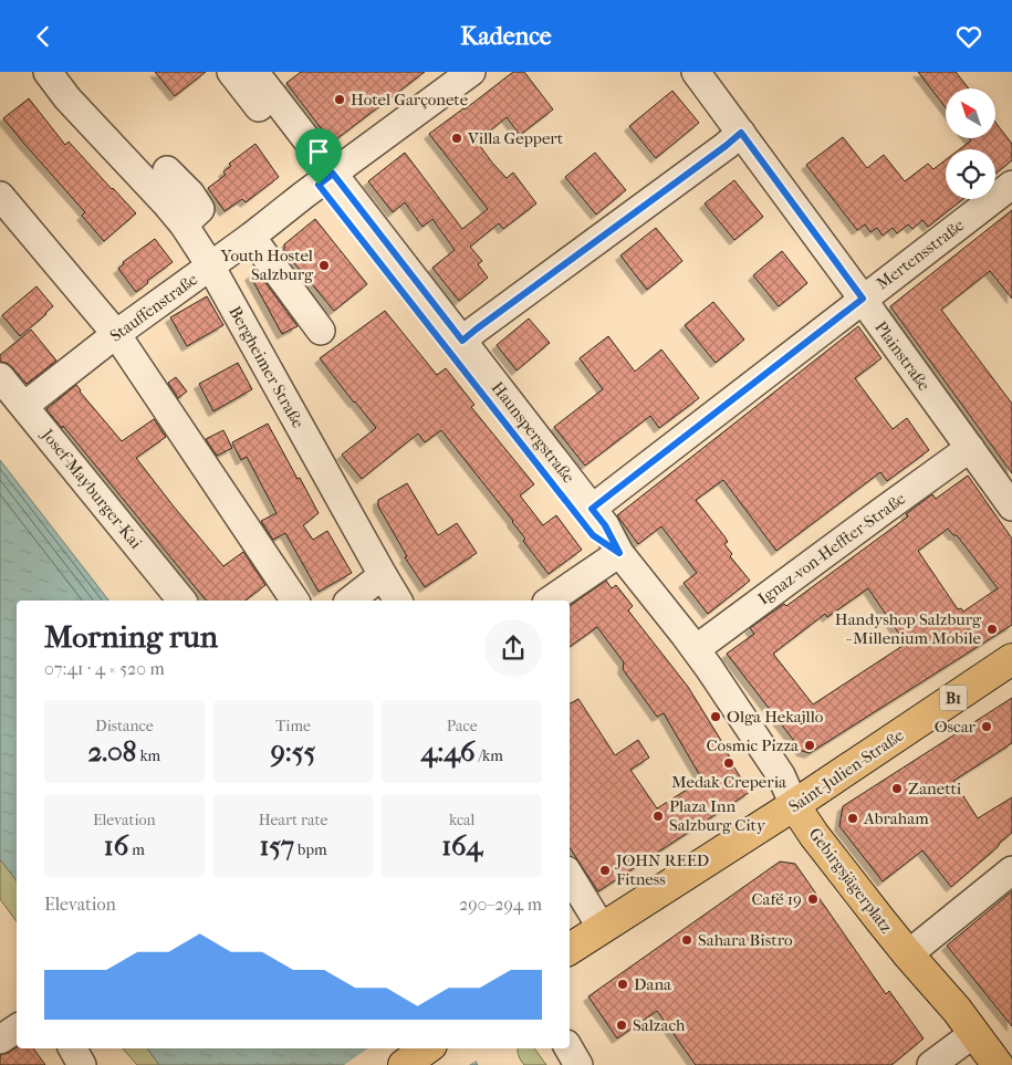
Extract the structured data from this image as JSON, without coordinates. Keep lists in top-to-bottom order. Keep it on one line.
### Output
{"streets":{"main road":["B1","Saint-Julien-Straße","Gebirgsjägerplatz"],"street":["Mertensstraße","Stauffenstraße","Plainstraße","Bergheimer Straße","Haunspergstraße","Josef-Mayburger-Kai","Ignaz-von-Heffter-Straße"]},"crossings":[["Mertensstraße","Plainstraße"],["Mertensstraße","Haunspergstraße"],["Stauffenstraße","Bergheimer Straße"],["Stauffenstraße","Haunspergstraße"],["Stauffenstraße","Josef-Mayburger-Kai"],["Plainstraße","Ignaz-von-Heffter-Straße"],["Haunspergstraße","Ignaz-von-Heffter-Straße"],["Haunspergstraße","Saint-Julien-Straße"],["Haunspergstraße","Gebirgsjägerplatz"],["Saint-Julien-Straße","Gebirgsjägerplatz"]],"places":["Hotel Garçonete","Villa Geppert","Youth Hostel Salzburg","Handyshop Salzburg - Millenium Mobile","Olga Hekajllo","Oscar","Cosmic Pizza","Medak Creperia","Zanetti","Plaza Inn Salzburg City","Abraham","JOHN REED Fitness","Café 19","Sahara Bistro","Dana","Salzach"],"north":"top left","page":{"header":"Kadence","heading":["Morning run","07:41 · 4 × 520 m"],"stats":[["Distance","2.08 km"],["Time","9:55"],["Pace","4:46 /km"],["Elevation","16 m"],["Heart rate","157 bpm"],["kcal","164"]],"chart":["Elevation","290–294 m"]}}
